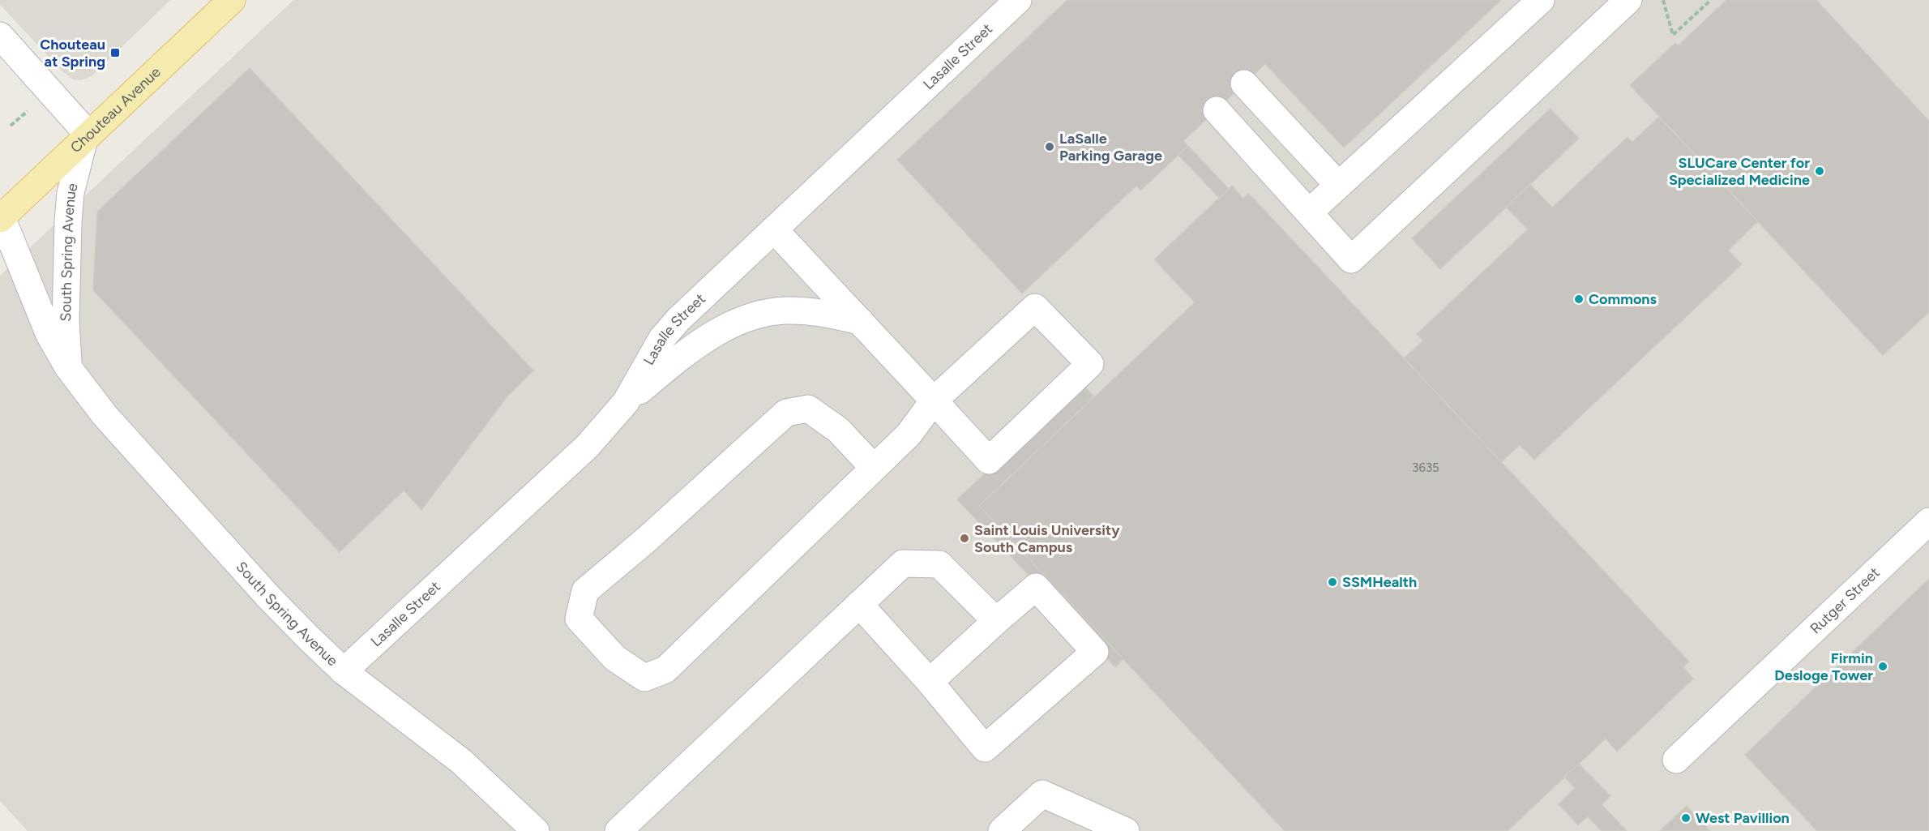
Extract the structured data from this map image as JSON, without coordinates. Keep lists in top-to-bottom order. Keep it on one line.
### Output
{"streets":{"main road":["Chouteau Avenue"],"street":["Lasalle Street","South Spring Avenue","Rutger Street"]},"crossings":[["Lasalle Street","South Spring Avenue"],["Chouteau Avenue","South Spring Avenue"]],"places":{"transit":["Chouteau at Spring"],"other":["LaSalle Parking Garage","SLUCare Center for Specialized Medicine","Commons","Saint Louis University South Campus","SSMHealth","Firmin Desloge Tower","West Pavillion"]},"house_numbers":["3635"]}
